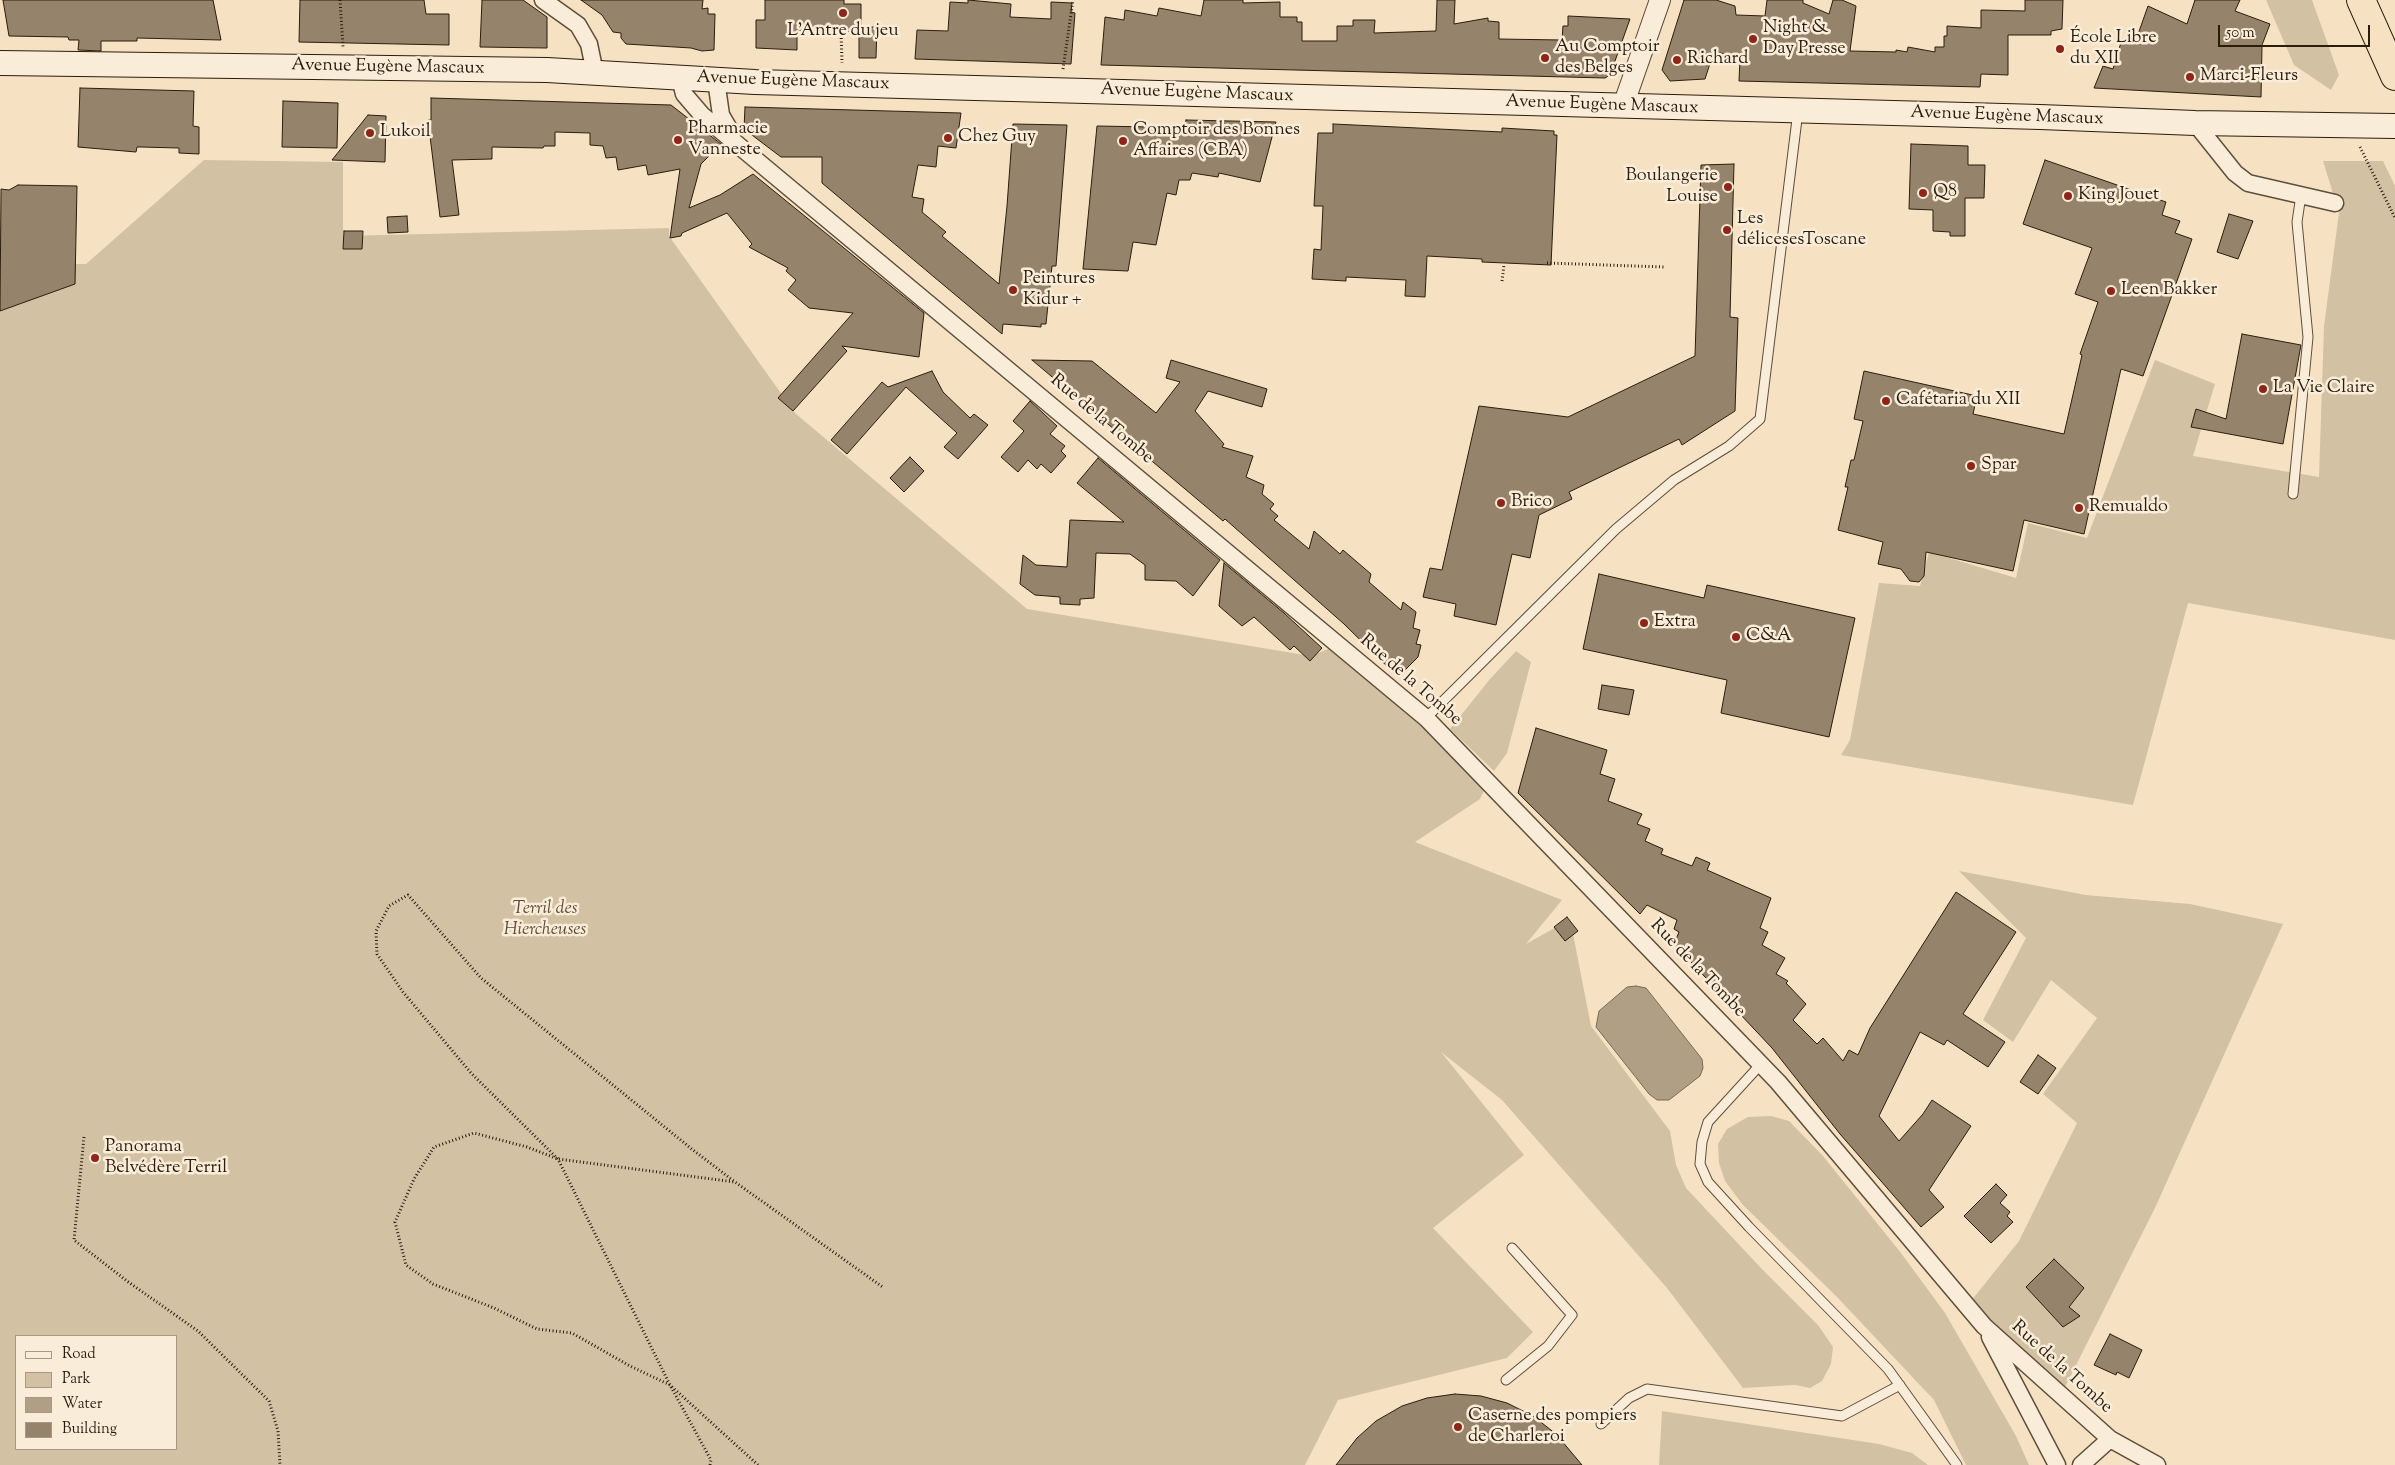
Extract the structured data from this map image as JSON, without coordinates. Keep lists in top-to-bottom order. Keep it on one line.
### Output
{"streets":{"main road":["Avenue Eugène Mascaux"],"street":["Rue de la Tombe"]},"crossings":[["Avenue Eugène Mascaux","Rue de la Tombe"]],"parks":["Terril des Hiercheuses"],"places":["L'Antre du jeu","Night & Day Presse","École Libre du XII","Au Comptoir des Belges","Richard","Marci-Fleurs","Lukoil","Chez Guy","Pharmacie Vanneste","Comptoir des Bonnes Affaires (CBA)","Boulangerie Louise","Q8","King Jouet","Les délicesesToscane","Peintures Kidur +","Leen Bakker","La Vie Claire","Cafétaria du XII","Spar","Brico","Remualdo","Extra","C&A","Panorama Belvédère Terril","Caserne des pompiers de Charleroi"],"legend":["Road","Park","Water","Building"],"scale_bar":"50 m"}
